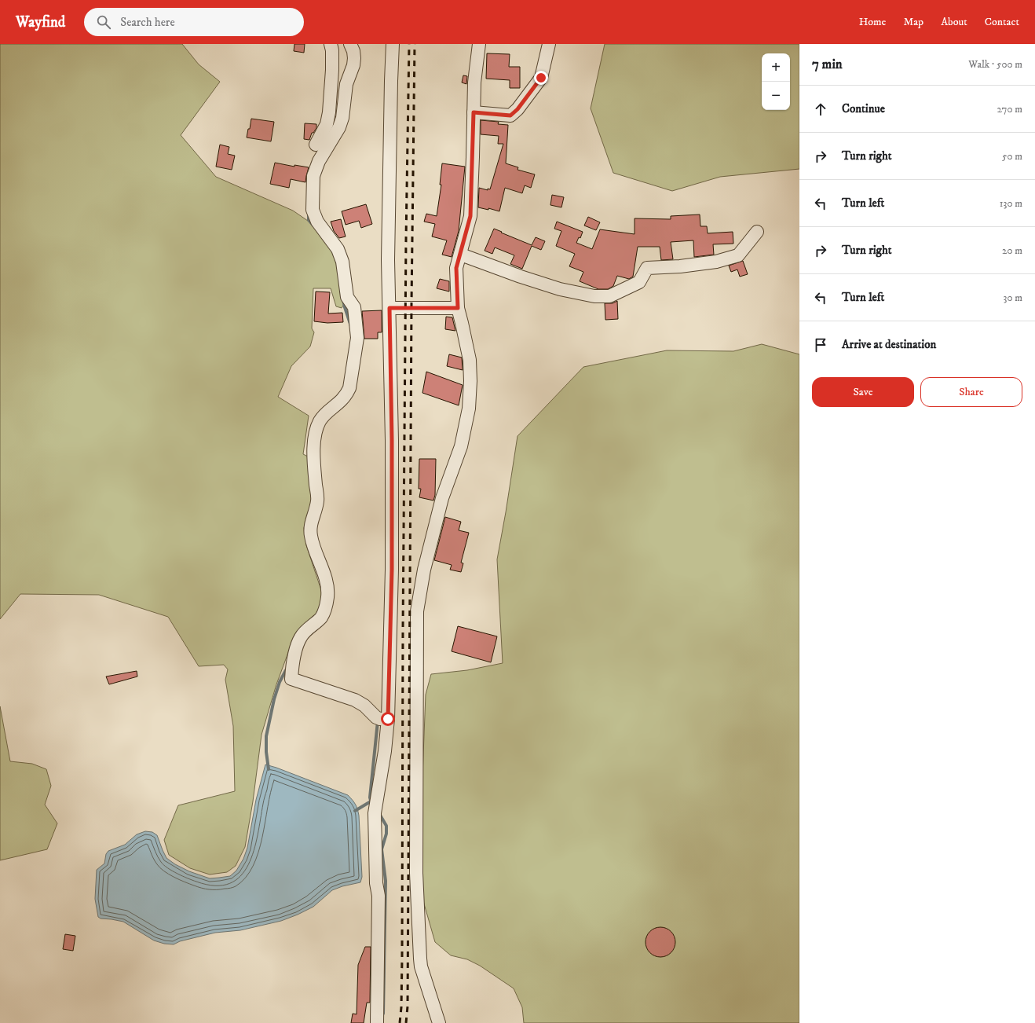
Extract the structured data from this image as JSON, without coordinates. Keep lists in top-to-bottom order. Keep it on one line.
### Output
{"page":{"header":"Wayfind","search":"Search here","nav":["Home","Map","About","Contact"],"heading":["7 min","Walk · 500 m"],"map_buttons":["+","−"],"list":[["Continue","270 m"],["Turn right","50 m"],["Turn left","130 m"],["Turn right","20 m"],["Turn left","30 m"],"Arrive at destination"],"buttons":["Save","Share"]}}
